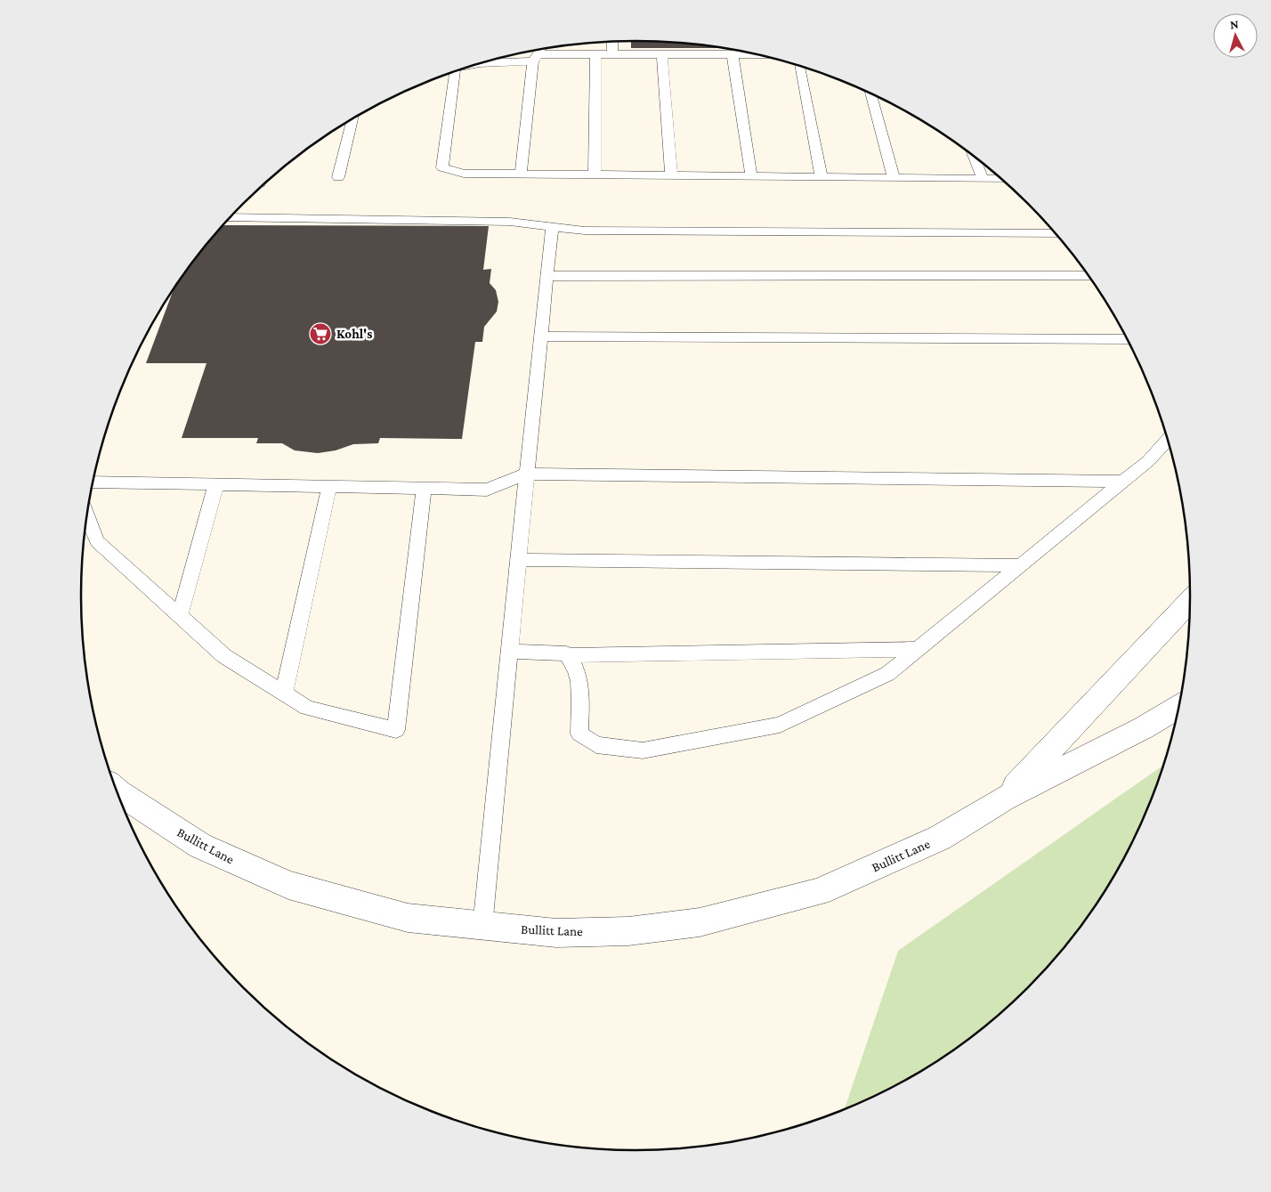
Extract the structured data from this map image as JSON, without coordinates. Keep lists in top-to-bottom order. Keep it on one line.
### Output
{"streets":{"street":["Bullitt Lane"]},"places":{"supermarket":["Kohl's"]},"north":"top"}
